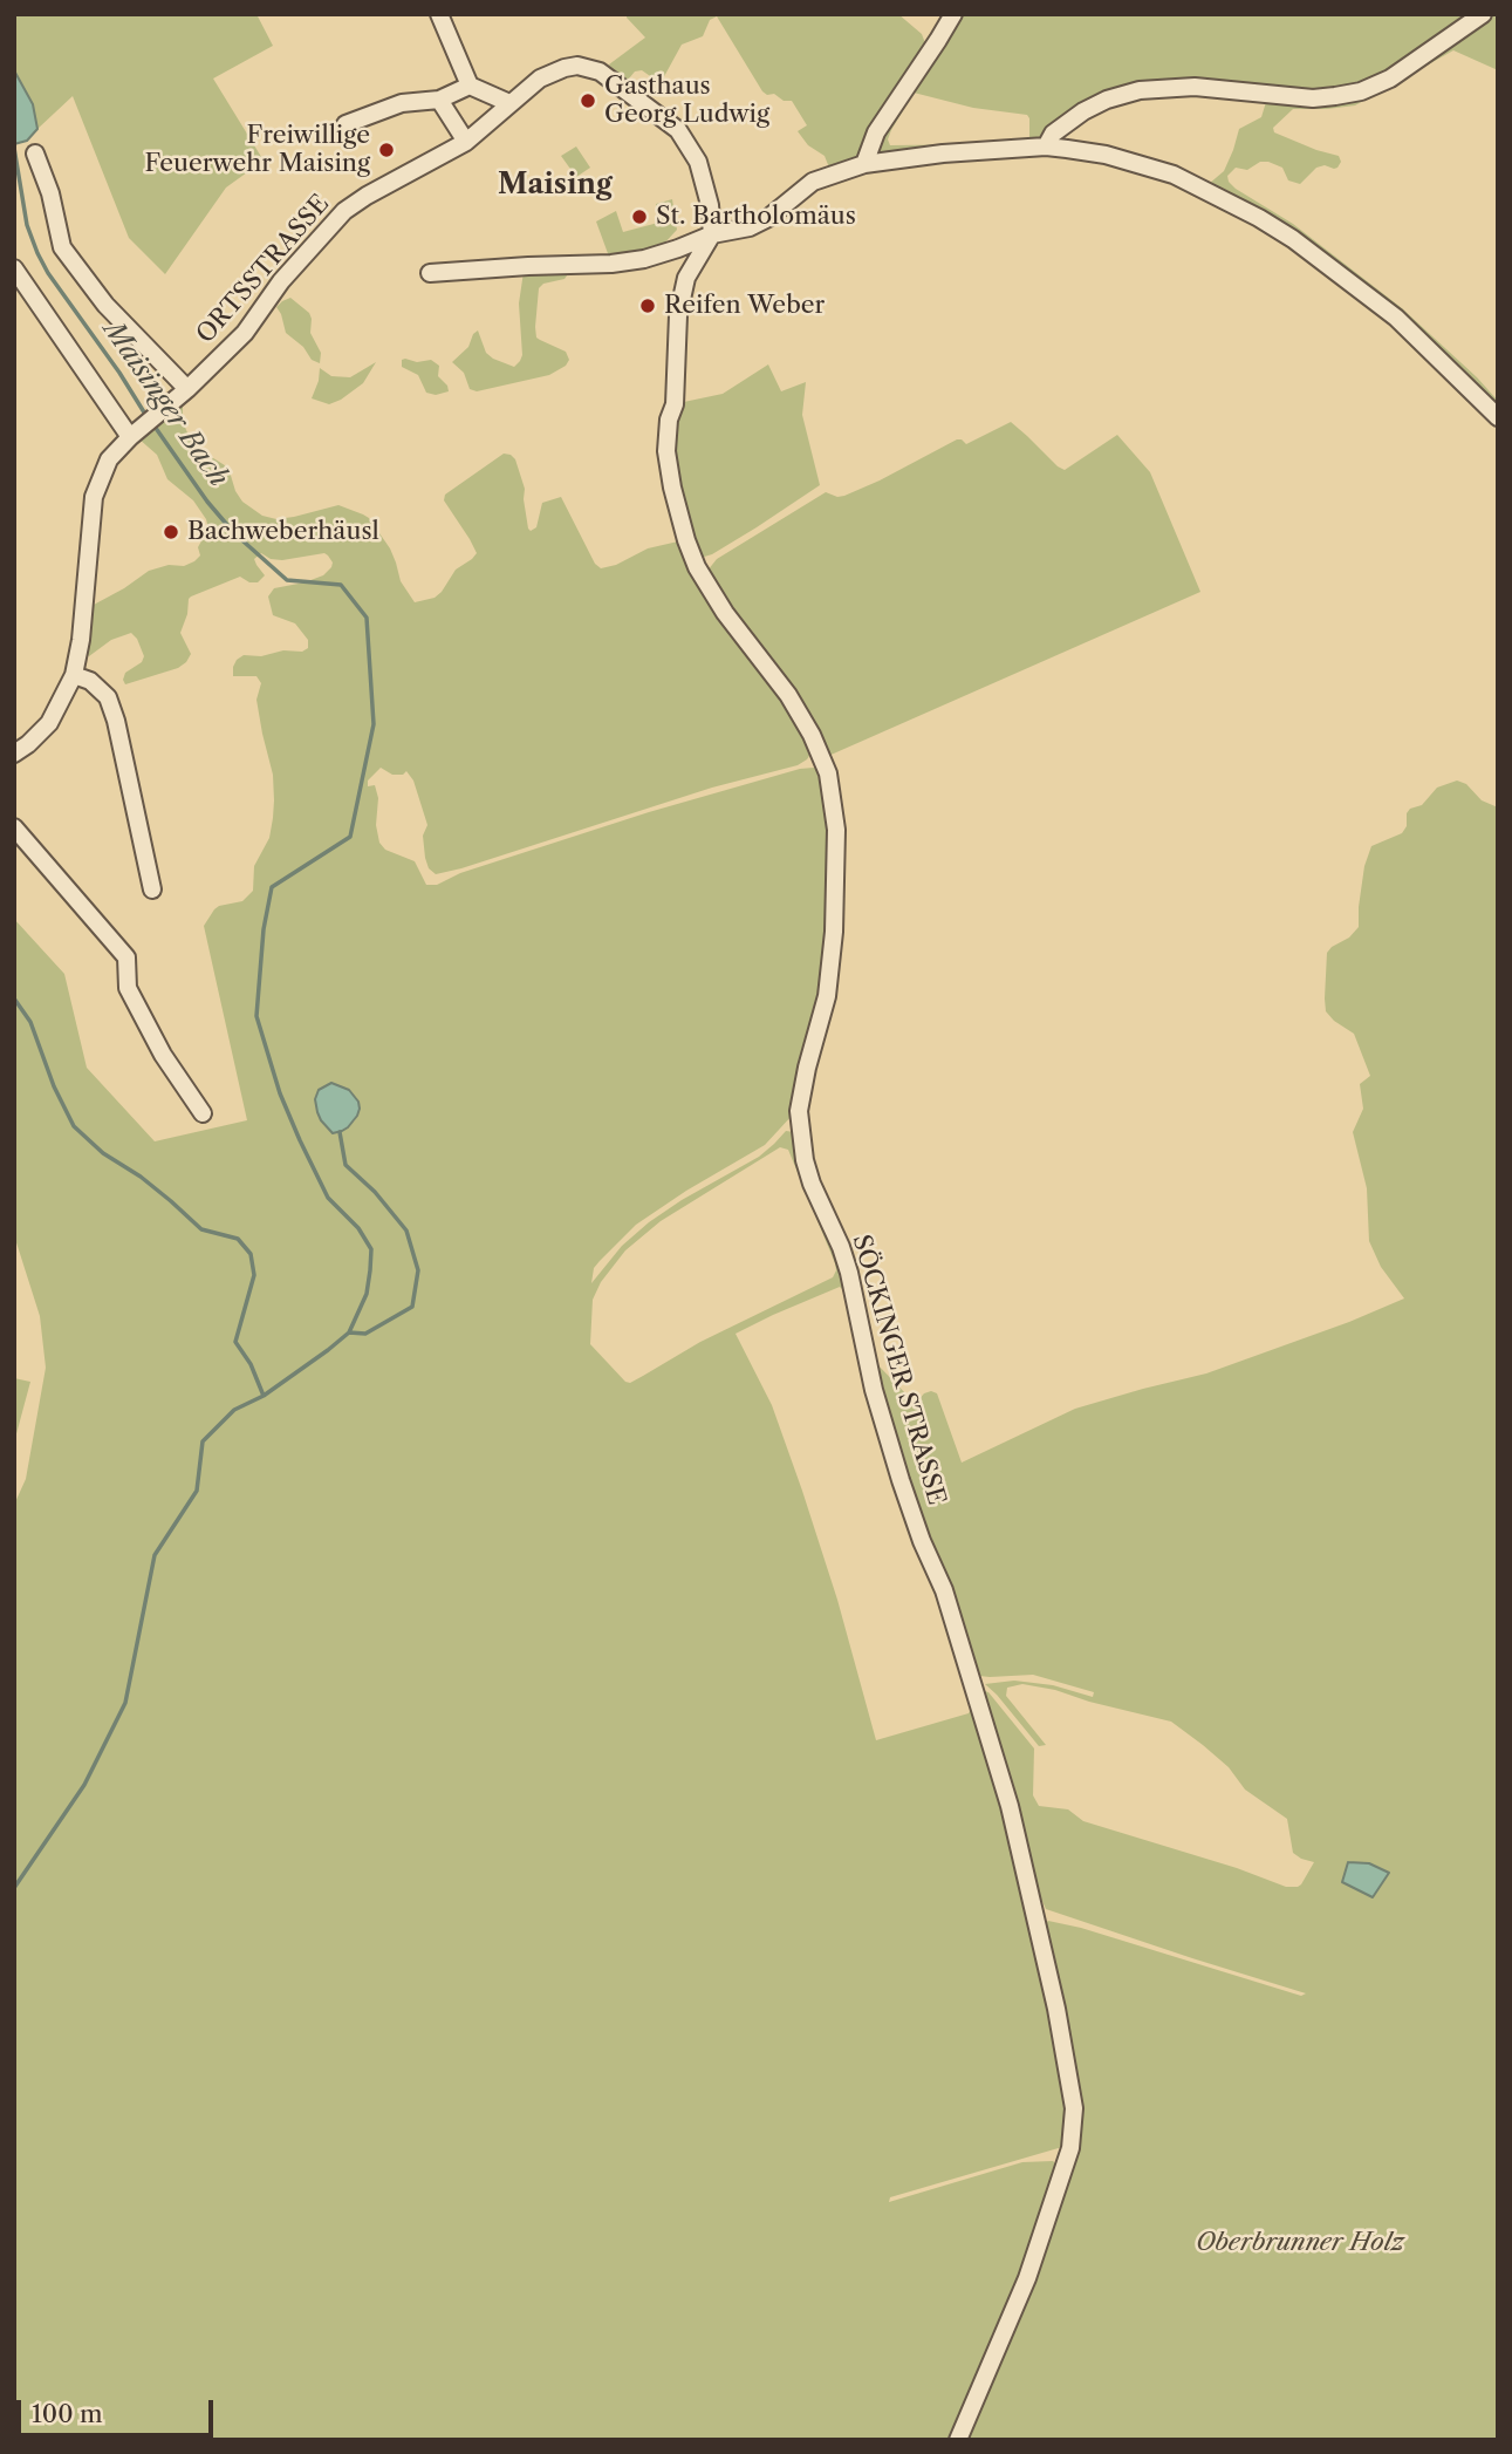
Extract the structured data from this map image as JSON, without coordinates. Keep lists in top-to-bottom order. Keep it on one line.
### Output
{"streets":{"street":["ORTSSTRASSE","SÖCKINGER STRASSE"]},"crossings":[["ORTSSTRASSE","SÖCKINGER STRASSE"]],"districts":["Maising"],"water":["Maisinger Bach"],"parks":["Oberbrunner Holz"],"places":["Gasthaus Georg Ludwig","Freiwillige Feuerwehr Maising","St. Bartholomäus","Reifen Weber","Bachweberhäusl"],"scale_bar":"100 m"}
